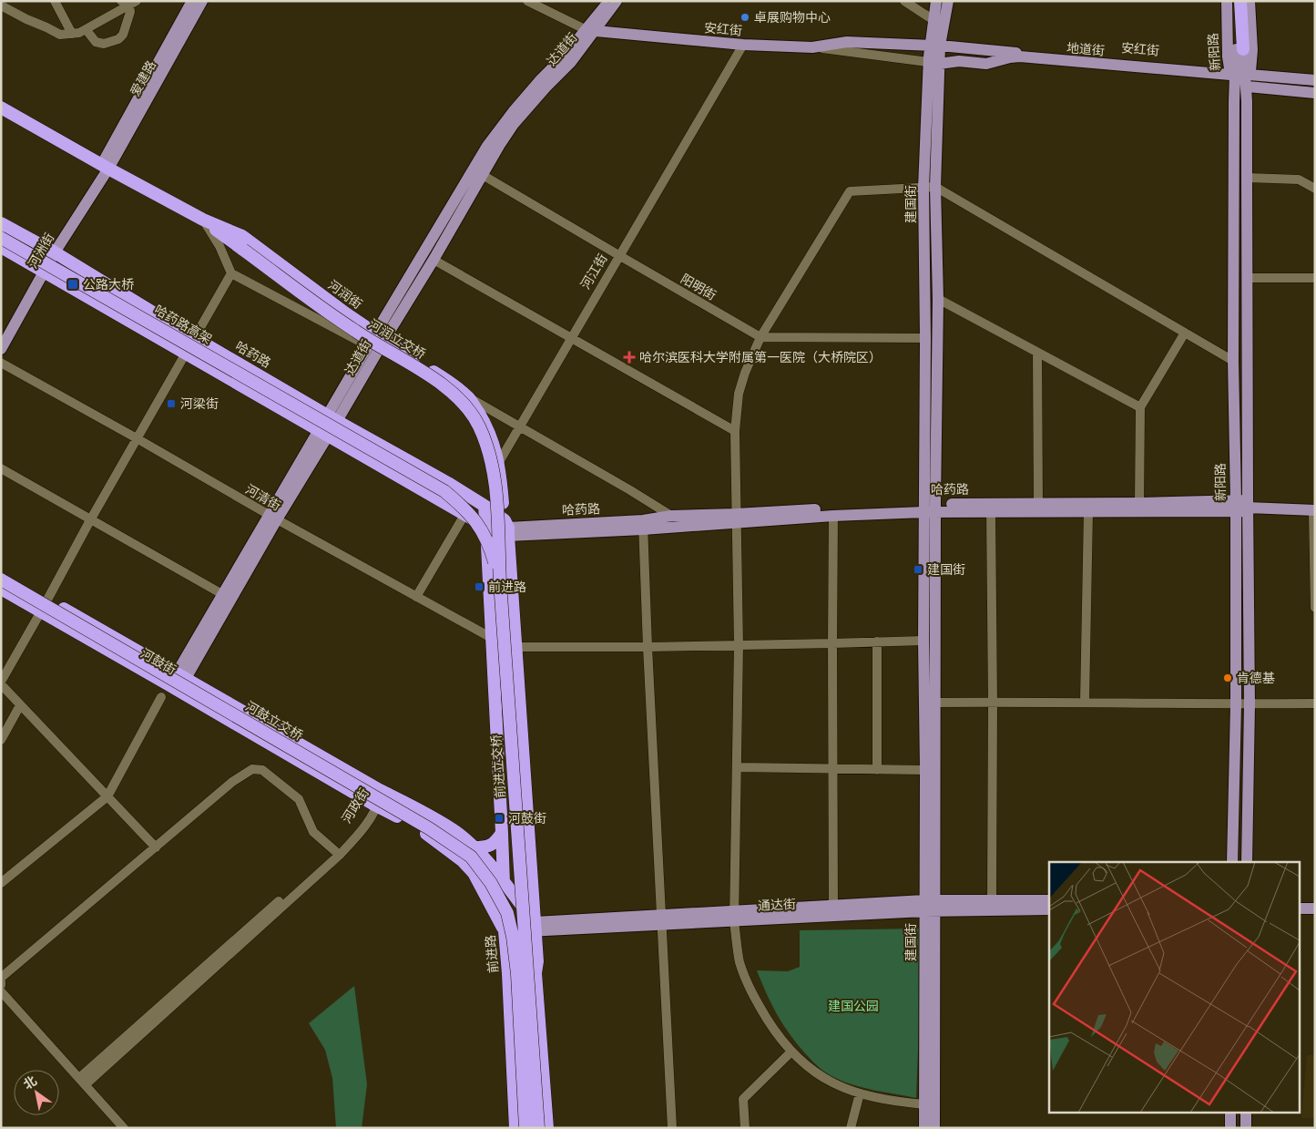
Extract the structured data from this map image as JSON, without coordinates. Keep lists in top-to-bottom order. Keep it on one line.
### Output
{"streets":{"highway":["新阳路","河润街","哈药路高架","河润立交桥","哈药路","河鼓街","河鼓立交桥","前进立交桥","前进路"],"main road":["安红街","达道街","地道街","爱建路","建国街","河洲街","通达街"],"street":["河江街","阳明街","河清街","河政街"]},"crossings":[["安红街","达道街"],["安红街","地道街"],["安红街","新阳路"],["安红街","建国街"],["安红街","河江街"],["达道街","阳明街"],["达道街","河润街"],["达道街","哈药路"],["达道街","河清街"],["地道街","新阳路"],["地道街","建国街"],["新阳路","哈药路"],["爱建路","河洲街"],["爱建路","河润街"],["建国街","阳明街"],["建国街","哈药路"],["建国街","河清街"],["建国街","通达街"],["河洲街","河润街"],["河洲街","哈药路"],["河江街","阳明街"],["河江街","河润街"],["河润街","河润立交桥"],["河润街","哈药路"],["河润街","前进立交桥"],["哈药路高架","前进立交桥"],["河润立交桥","前进立交桥"],["哈药路","前进路"],["河清街","前进路"],["河鼓街","河政街"],["河鼓街","通达街"],["河鼓街","前进路"],["通达街","前进路"]],"parks":["建国公园"],"places":{"other":["卓展购物中心","肯德基"],"transit":["公路大桥","河梁街","建国街","前进路","河鼓街"],"health":["哈尔滨医科大学附属第一医院（大桥院区）"]},"north":"top left"}
